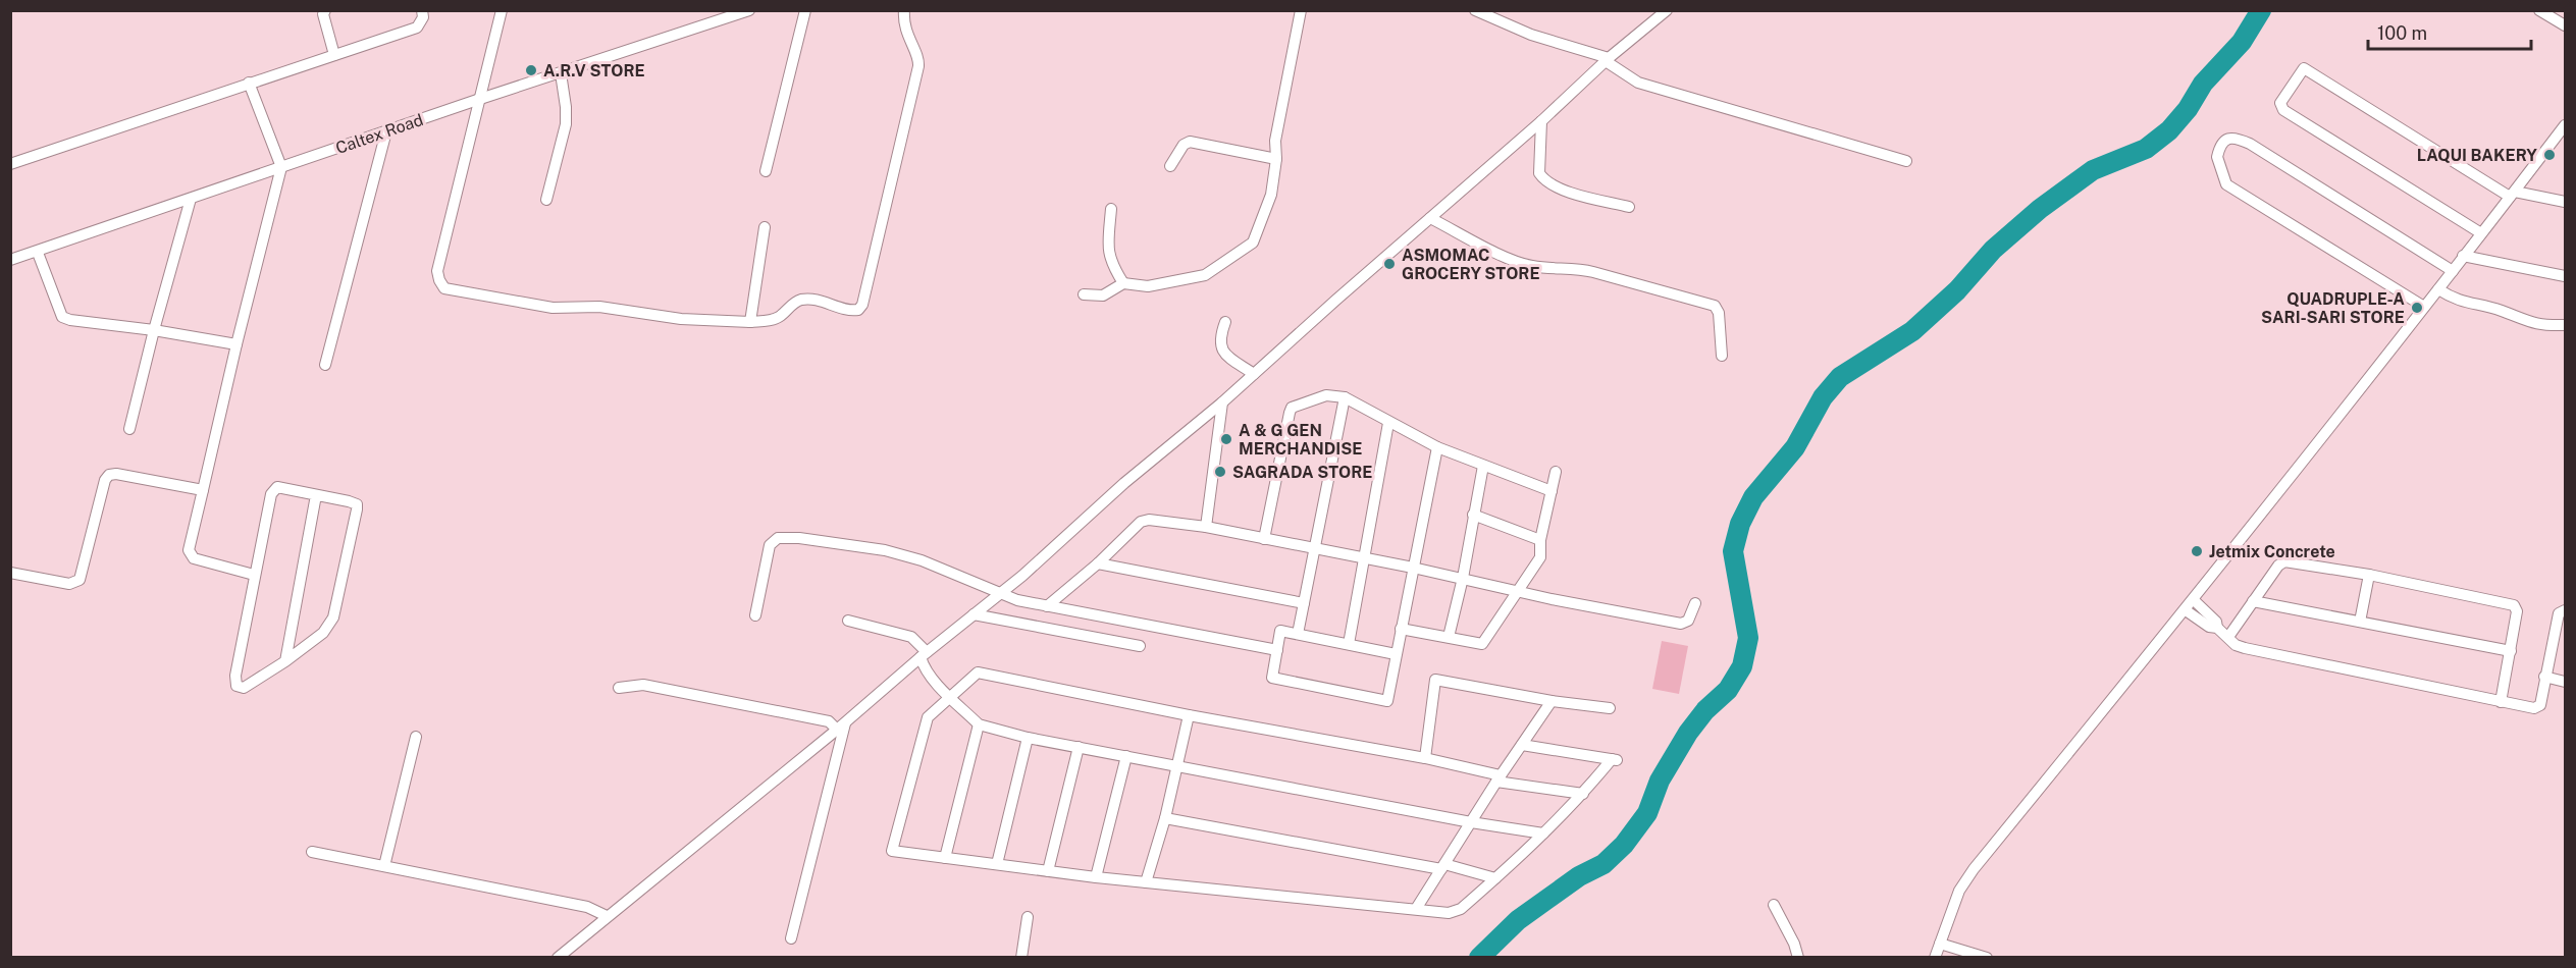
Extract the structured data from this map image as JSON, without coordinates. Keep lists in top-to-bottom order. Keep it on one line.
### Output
{"streets":{"street":["Caltex Road"]},"places":["A.R.V STORE","LAQUI BAKERY","ASMOMAC GROCERY STORE","QUADRUPLE-A SARI-SARI STORE","A & G GEN MERCHANDISE","SAGRADA STORE","Jetmix Concrete"],"scale_bar":"100 m"}
